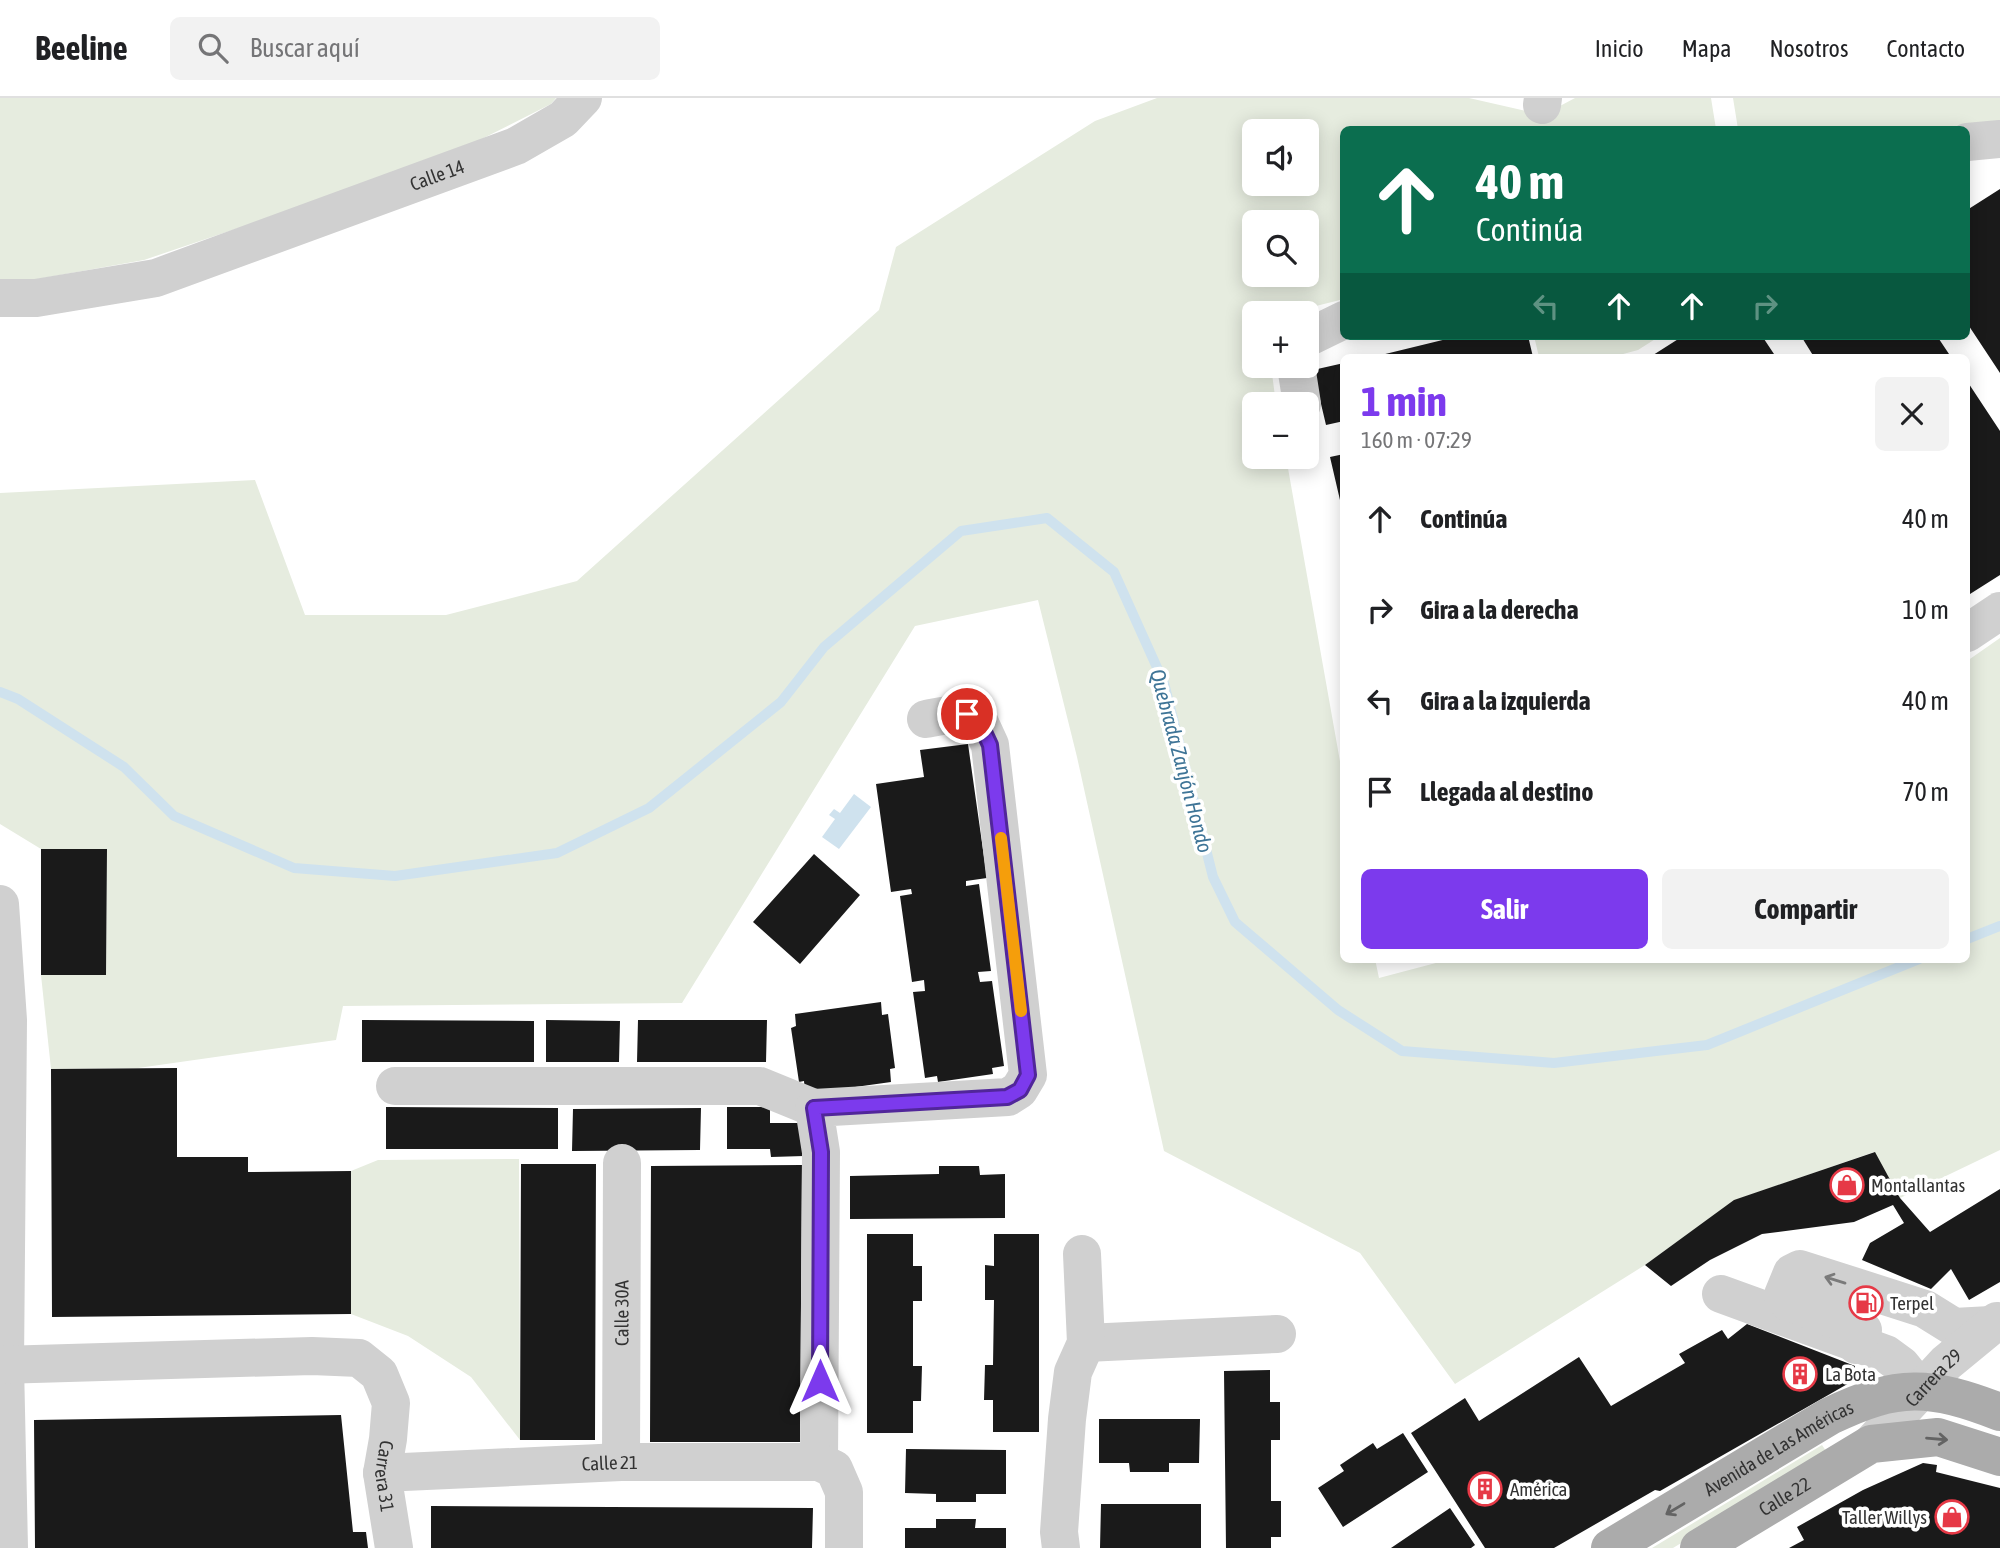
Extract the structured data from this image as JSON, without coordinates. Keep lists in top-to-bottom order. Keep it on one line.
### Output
{"streets":{"main road":["Avenida de Las Américas","Calle 22"],"street":["Calle 14","Calle 30A","Carrera 29","Calle 21","Carrera 31"]},"crossings":[["Calle 30A","Calle 21"],["Carrera 29","Avenida de Las Américas"],["Carrera 29","Calle 22"],["Calle 21","Carrera 31"]],"one_way":["Avenida de Las Américas"],"water":["Quebrada Zanjón Hondo"],"places":{"shop":["Montallantas","Taller Willys"],"fuel station":["Terpel"],"building":["La Bota","América"]},"page":{"header":"Beeline","search":"Buscar aquí","nav":["Inicio","Mapa","Nosotros","Contacto"],"map_buttons":["+","−"],"turn":["40 m","Continúa"],"heading":["1 min","160 m · 07:29"],"list":[{"name":"Continúa","value":"40 m"},{"name":"Gira a la derecha","value":"10 m"},{"name":"Gira a la izquierda","value":"40 m"},{"name":"Llegada al destino","value":"70 m"}],"buttons":["Salir","Compartir"]}}
